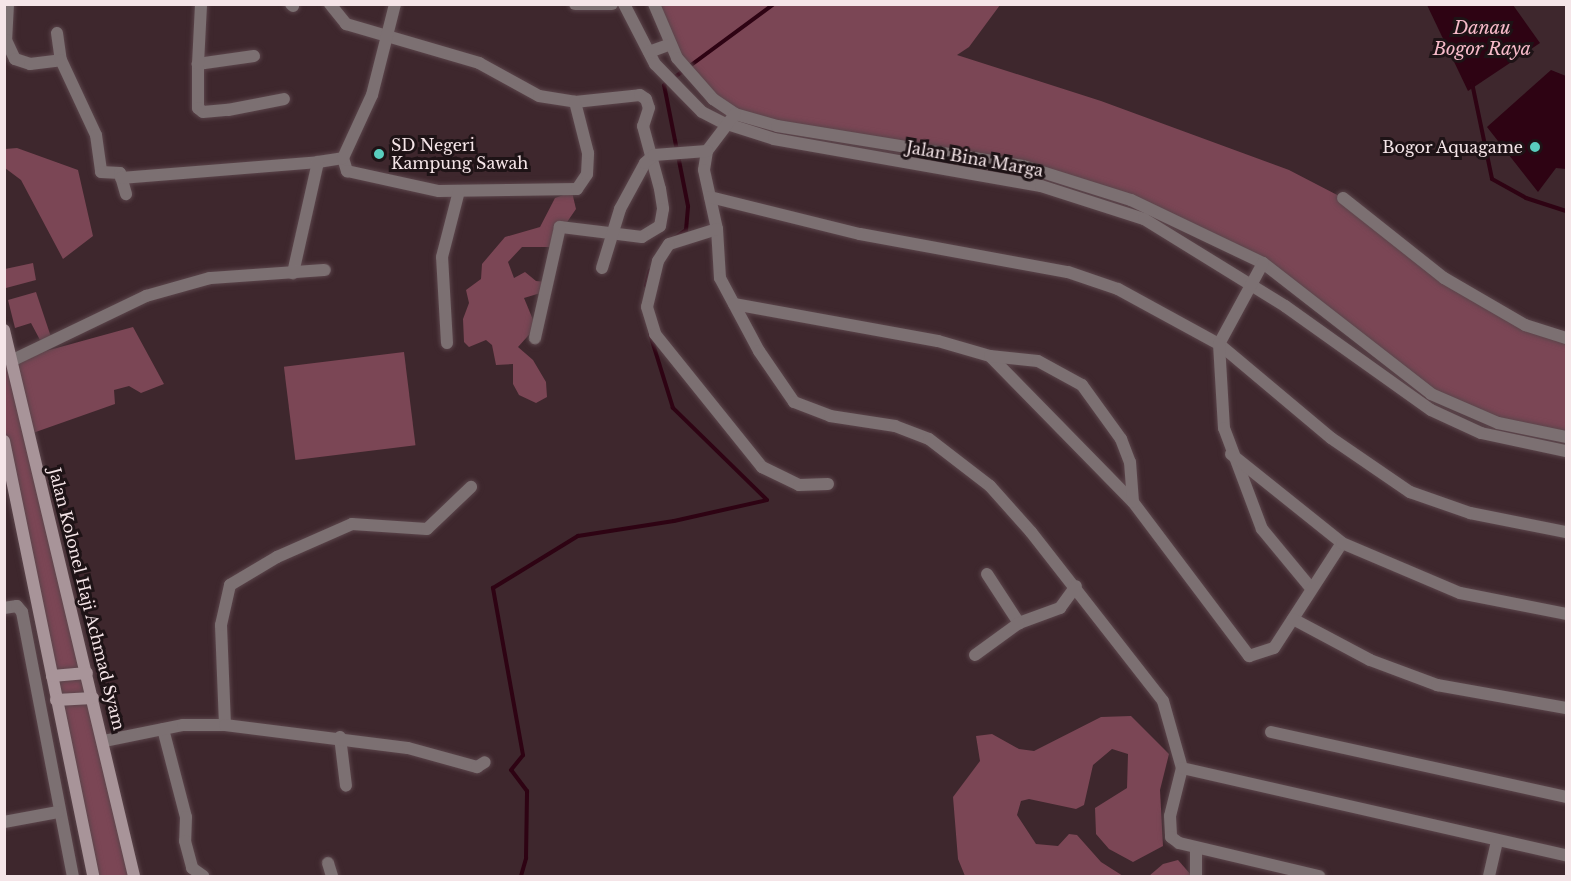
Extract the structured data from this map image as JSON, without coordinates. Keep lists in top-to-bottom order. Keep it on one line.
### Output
{"streets":{"main road":["Jalan Kolonel Haji Achmad Syam"],"street":["Jalan Bina Marga"]},"water":["Danau Bogor Raya"],"places":["Bogor Aquagame","SD Negeri Kampung Sawah"]}
